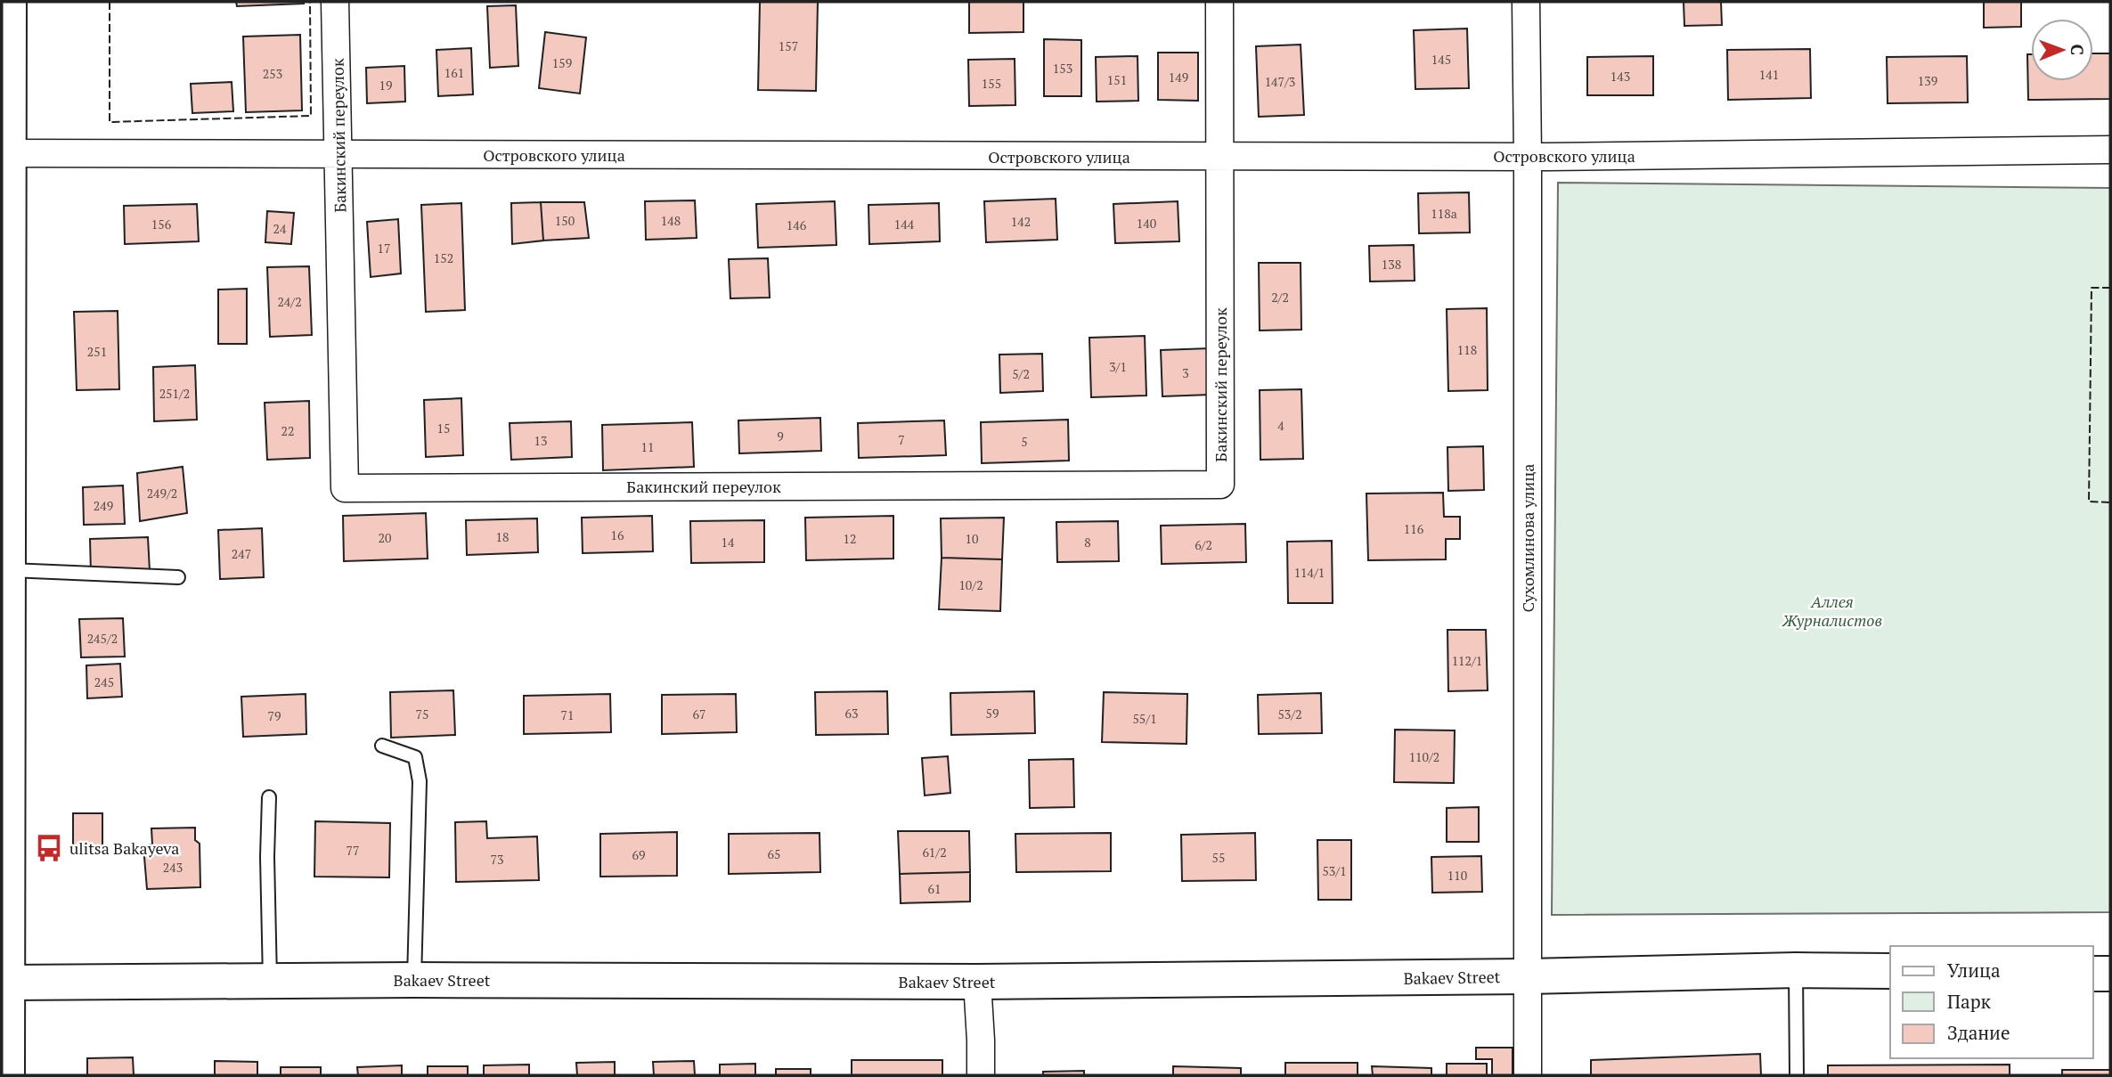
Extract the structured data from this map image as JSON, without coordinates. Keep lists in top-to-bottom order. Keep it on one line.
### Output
{"streets":{"main road":["Bakaev Street"],"street":["Бакинский переулок","Островского улица","Сухомлинова улица"]},"crossings":[["Бакинский переулок","Островского улица"],["Островского улица","Сухомлинова улица"],["Сухомлинова улица","Bakaev Street"]],"parks":["Аллея Журналистов"],"places":{"bus stop":["ulitsa Bakayeva"]},"house_numbers":["157","145","159","153","161","253","141","143","149","151","139","147/3","155","19","118а","150","148","142","140","156","144","146","24","17","152","138","2/2","24/2","118","251","3/1","3","5/2","251/2","4","15","22","9","7","13","5","11","249/2","249","116","16","18","20","12","10","14","8","6/2","247","114/1","10/2","245/2","112/1","245","63","59","75","67","53/2","71","79","55/1","110/2","77","61/2","65","69","55","73","243","53/1","110","61"],"legend":["Улица","Парк","Здание"],"north":"right"}
